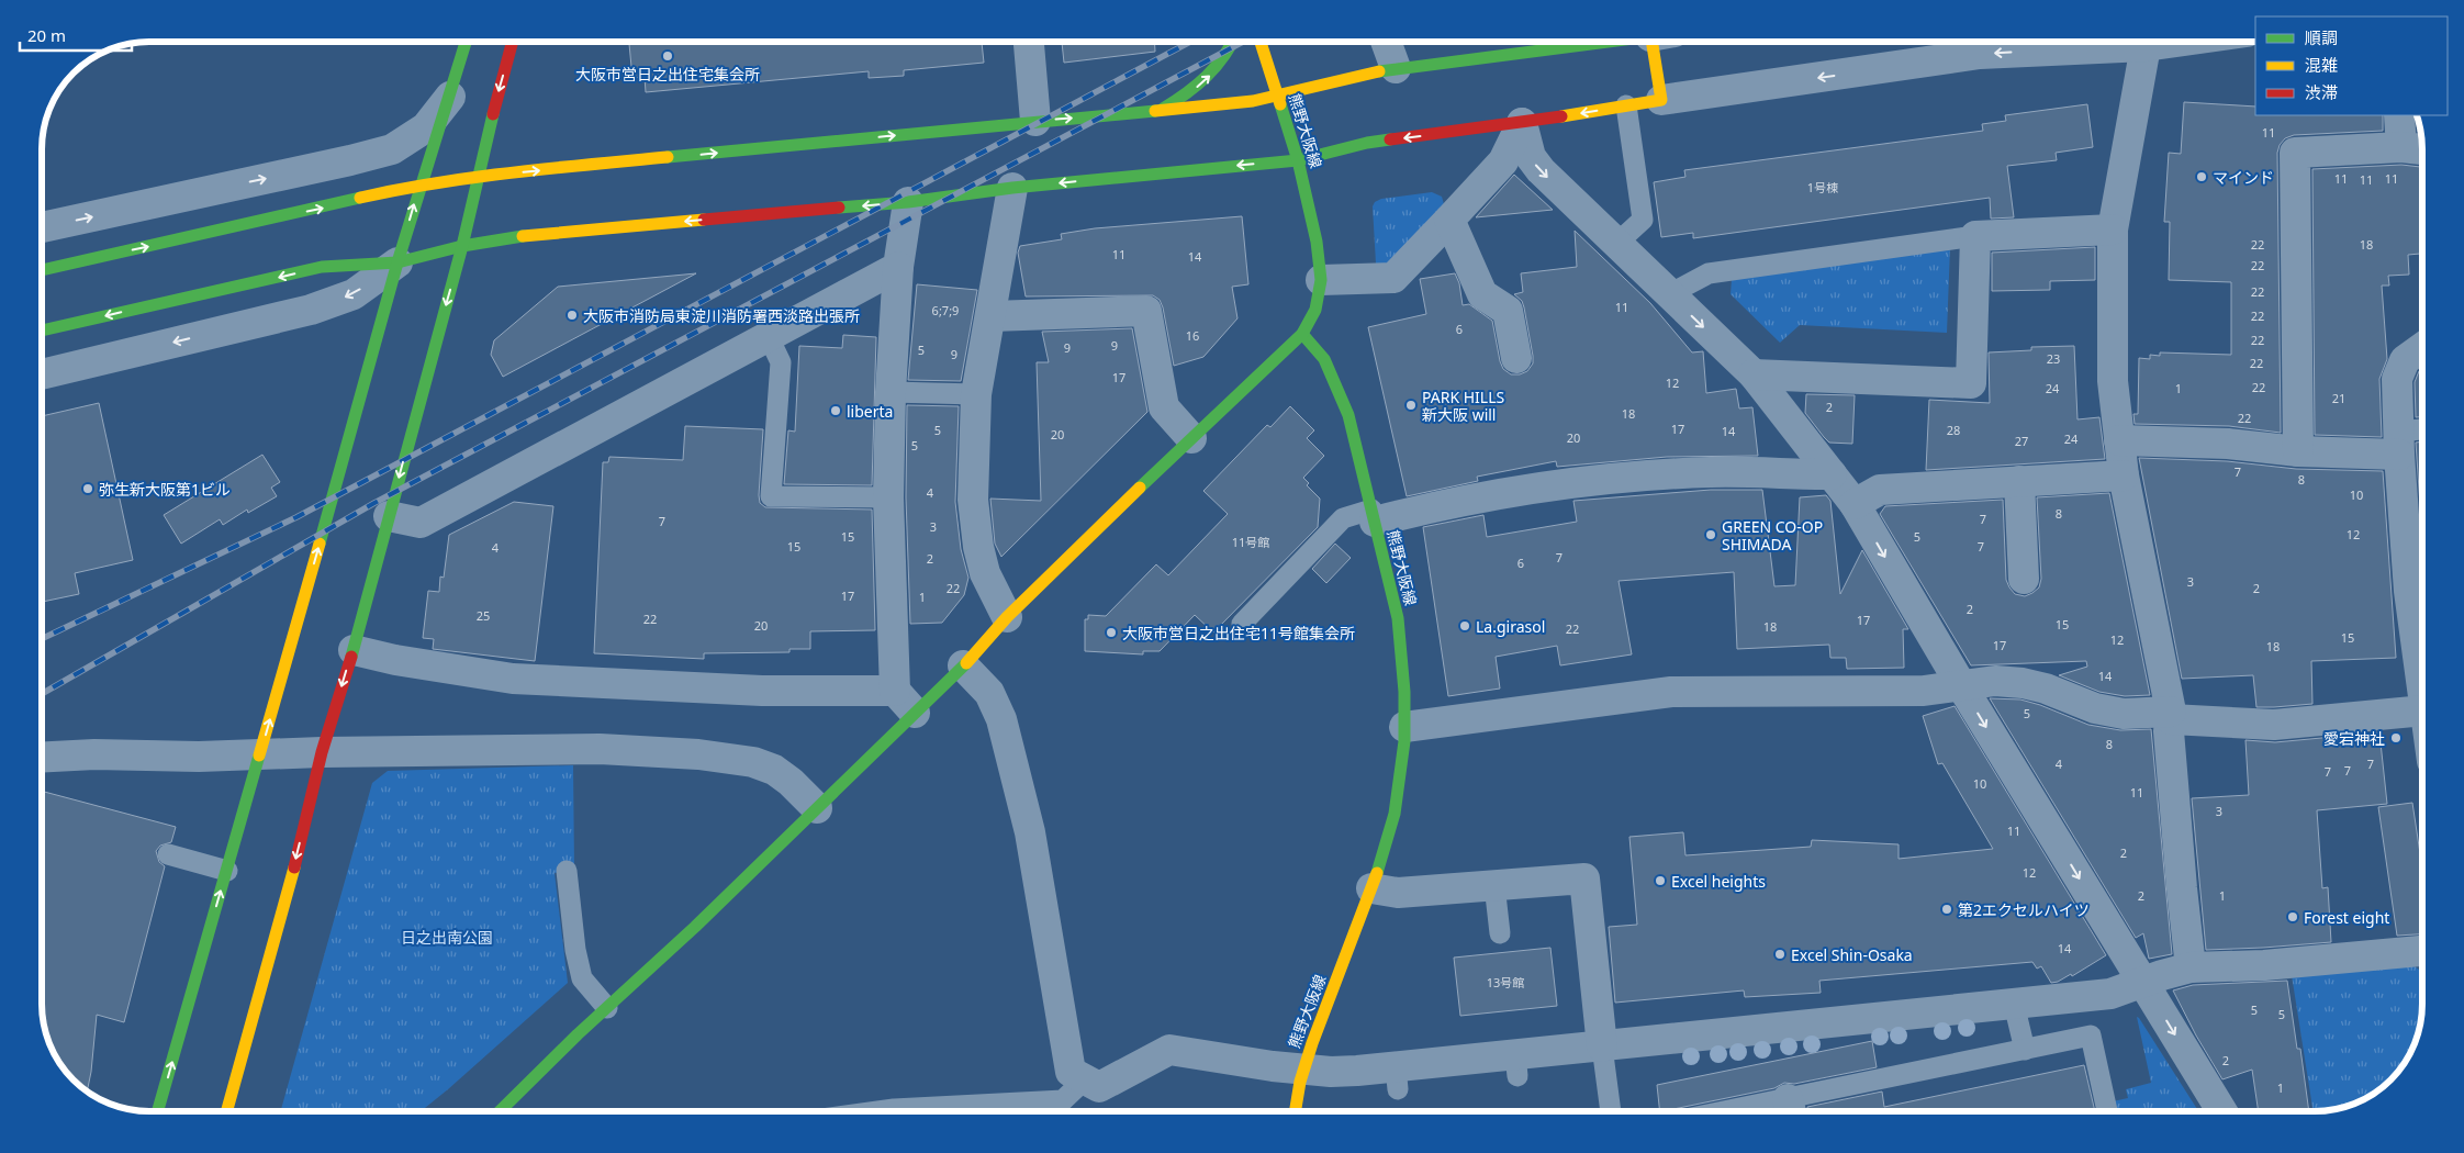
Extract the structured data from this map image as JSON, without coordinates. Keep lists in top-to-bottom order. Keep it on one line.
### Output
{"streets":{"street":["熊野大阪線"]},"parks":["日之出南公園"],"places":["大阪市営日之出住宅集会所","マインド","大阪市消防局東淀川消防署西淡路出張所","PARK HILLS 新大阪 will","liberta","弥生新大阪第1ビル","GREEN CO-OP SHIMADA","La.girasol","大阪市営日之出住宅11号館集会所","愛宕神社","Excel heights","第2エクセルハイツ","Forest eight","Excel Shin-Osaka"],"house_numbers":["11","11","11","11","1号棟","22","18","11","14","22","22","11","6;7;9","22","6","16","22","9","9","5","9","23","22","17","12","22","24","1","21","2","18","22","17","5","28","14","20","20","24","27","5","7","8","4","10","8","7","7","3","12","15","5","11号館","15","7","4","7","2","6","3","22","2","17","1","2","25","22","17","15","20","18","22","15","12","17","18","14","5","8","4","7","7","7","10","11","3","11","2","12","2","1","14","13号館","5","5","2","1"],"legend":["順調","混雑","渋滞"],"scale_bar":"20 m"}
